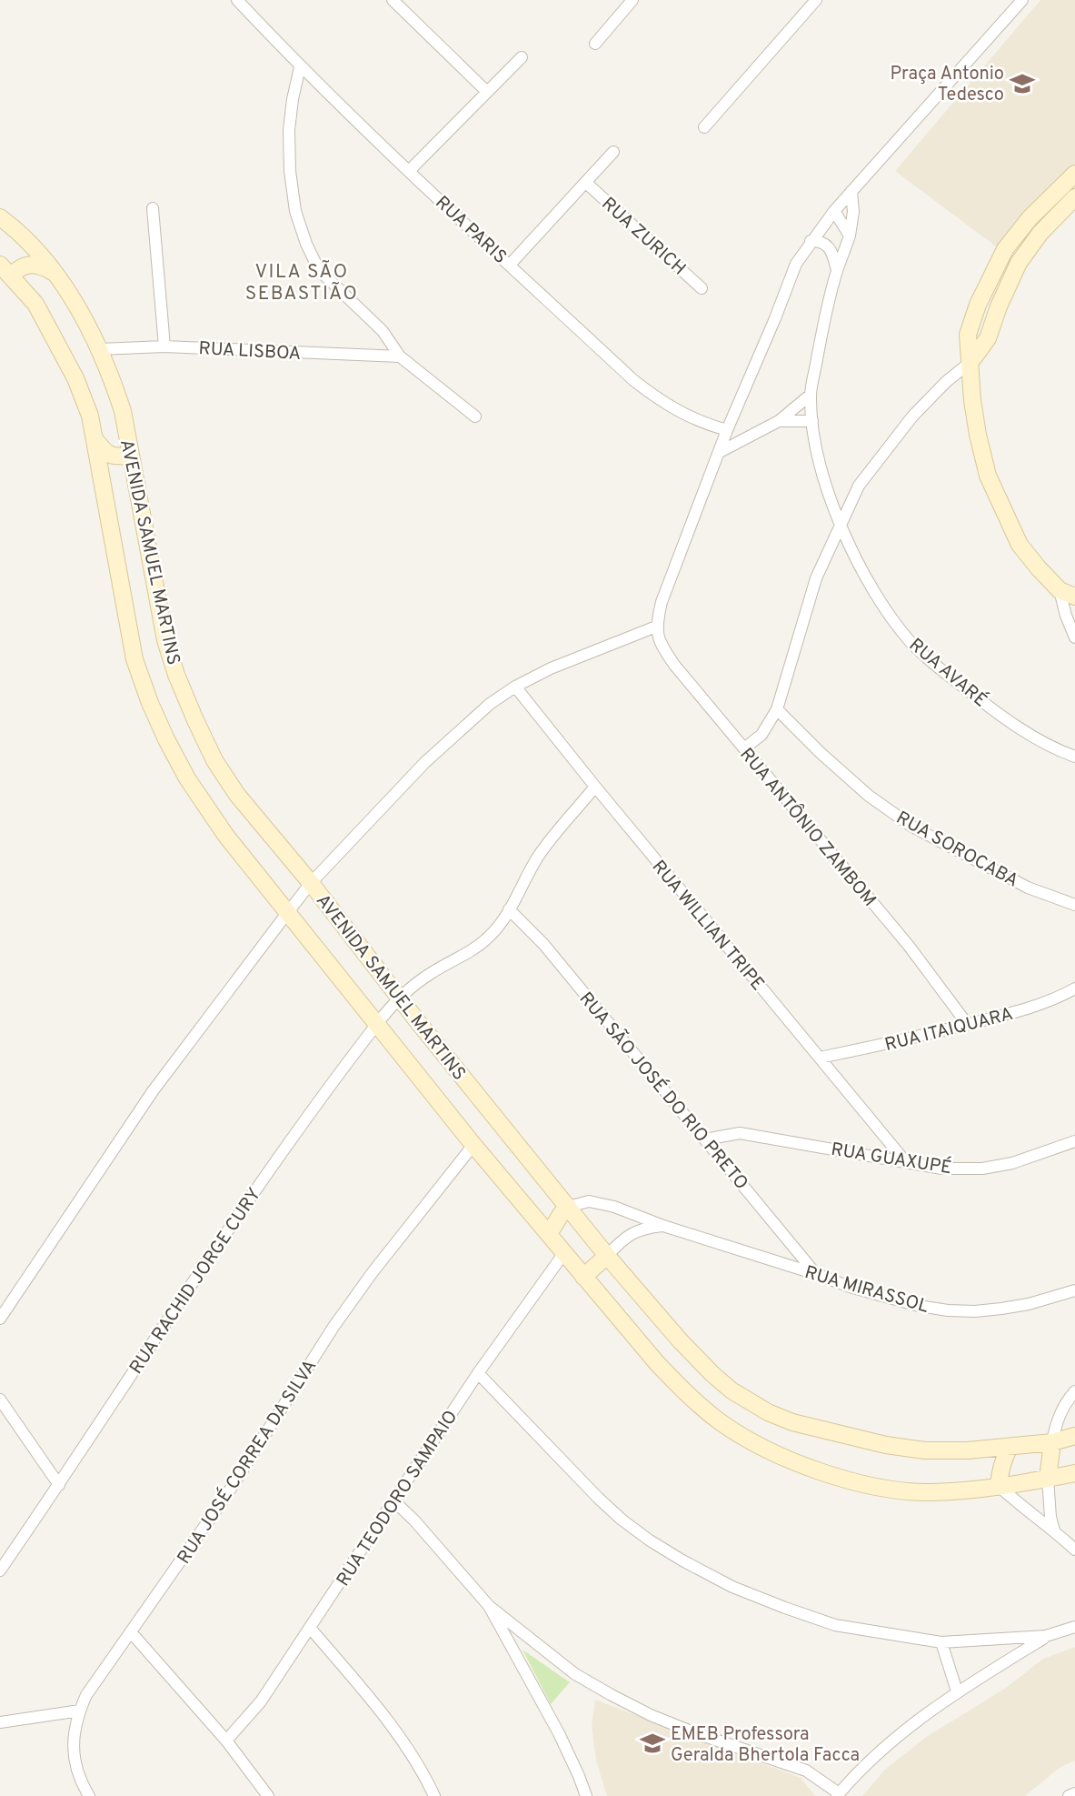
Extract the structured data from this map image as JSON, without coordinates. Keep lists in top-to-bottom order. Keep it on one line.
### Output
{"streets":{"main road":["AVENIDA SAMUEL MARTINS"],"street":["RUA PARIS","RUA ZURICH","RUA LISBOA","RUA AVARÉ","RUA ANTÔNIO ZAMBOM","RUA SOROCABA","RUA WILLIAN TRIPE","RUA ITAIQUARA","RUA SÃO JOSÉ DO RIO PRETO","RUA GUAXUPÉ","RUA RACHID JORGE CURY","RUA MIRASSOL","RUA JOSÉ CORREA DA SILVA","RUA TEODORO SAMPAIO"]},"crossings":[["RUA LISBOA","AVENIDA SAMUEL MARTINS"],["AVENIDA SAMUEL MARTINS","RUA RACHID JORGE CURY"],["AVENIDA SAMUEL MARTINS","RUA MIRASSOL"],["AVENIDA SAMUEL MARTINS","RUA JOSÉ CORREA DA SILVA"],["AVENIDA SAMUEL MARTINS","RUA TEODORO SAMPAIO"],["RUA ANTÔNIO ZAMBOM","RUA ITAIQUARA"],["RUA WILLIAN TRIPE","RUA ITAIQUARA"],["RUA WILLIAN TRIPE","RUA GUAXUPÉ"],["RUA WILLIAN TRIPE","RUA RACHID JORGE CURY"],["RUA SÃO JOSÉ DO RIO PRETO","RUA GUAXUPÉ"],["RUA SÃO JOSÉ DO RIO PRETO","RUA RACHID JORGE CURY"],["RUA SÃO JOSÉ DO RIO PRETO","RUA MIRASSOL"]],"districts":["VILA SÃO SEBASTIÃO"],"places":{"school or university":["Praça Antonio Tedesco","EMEB Professora Geralda Bhertola Facca"]}}
